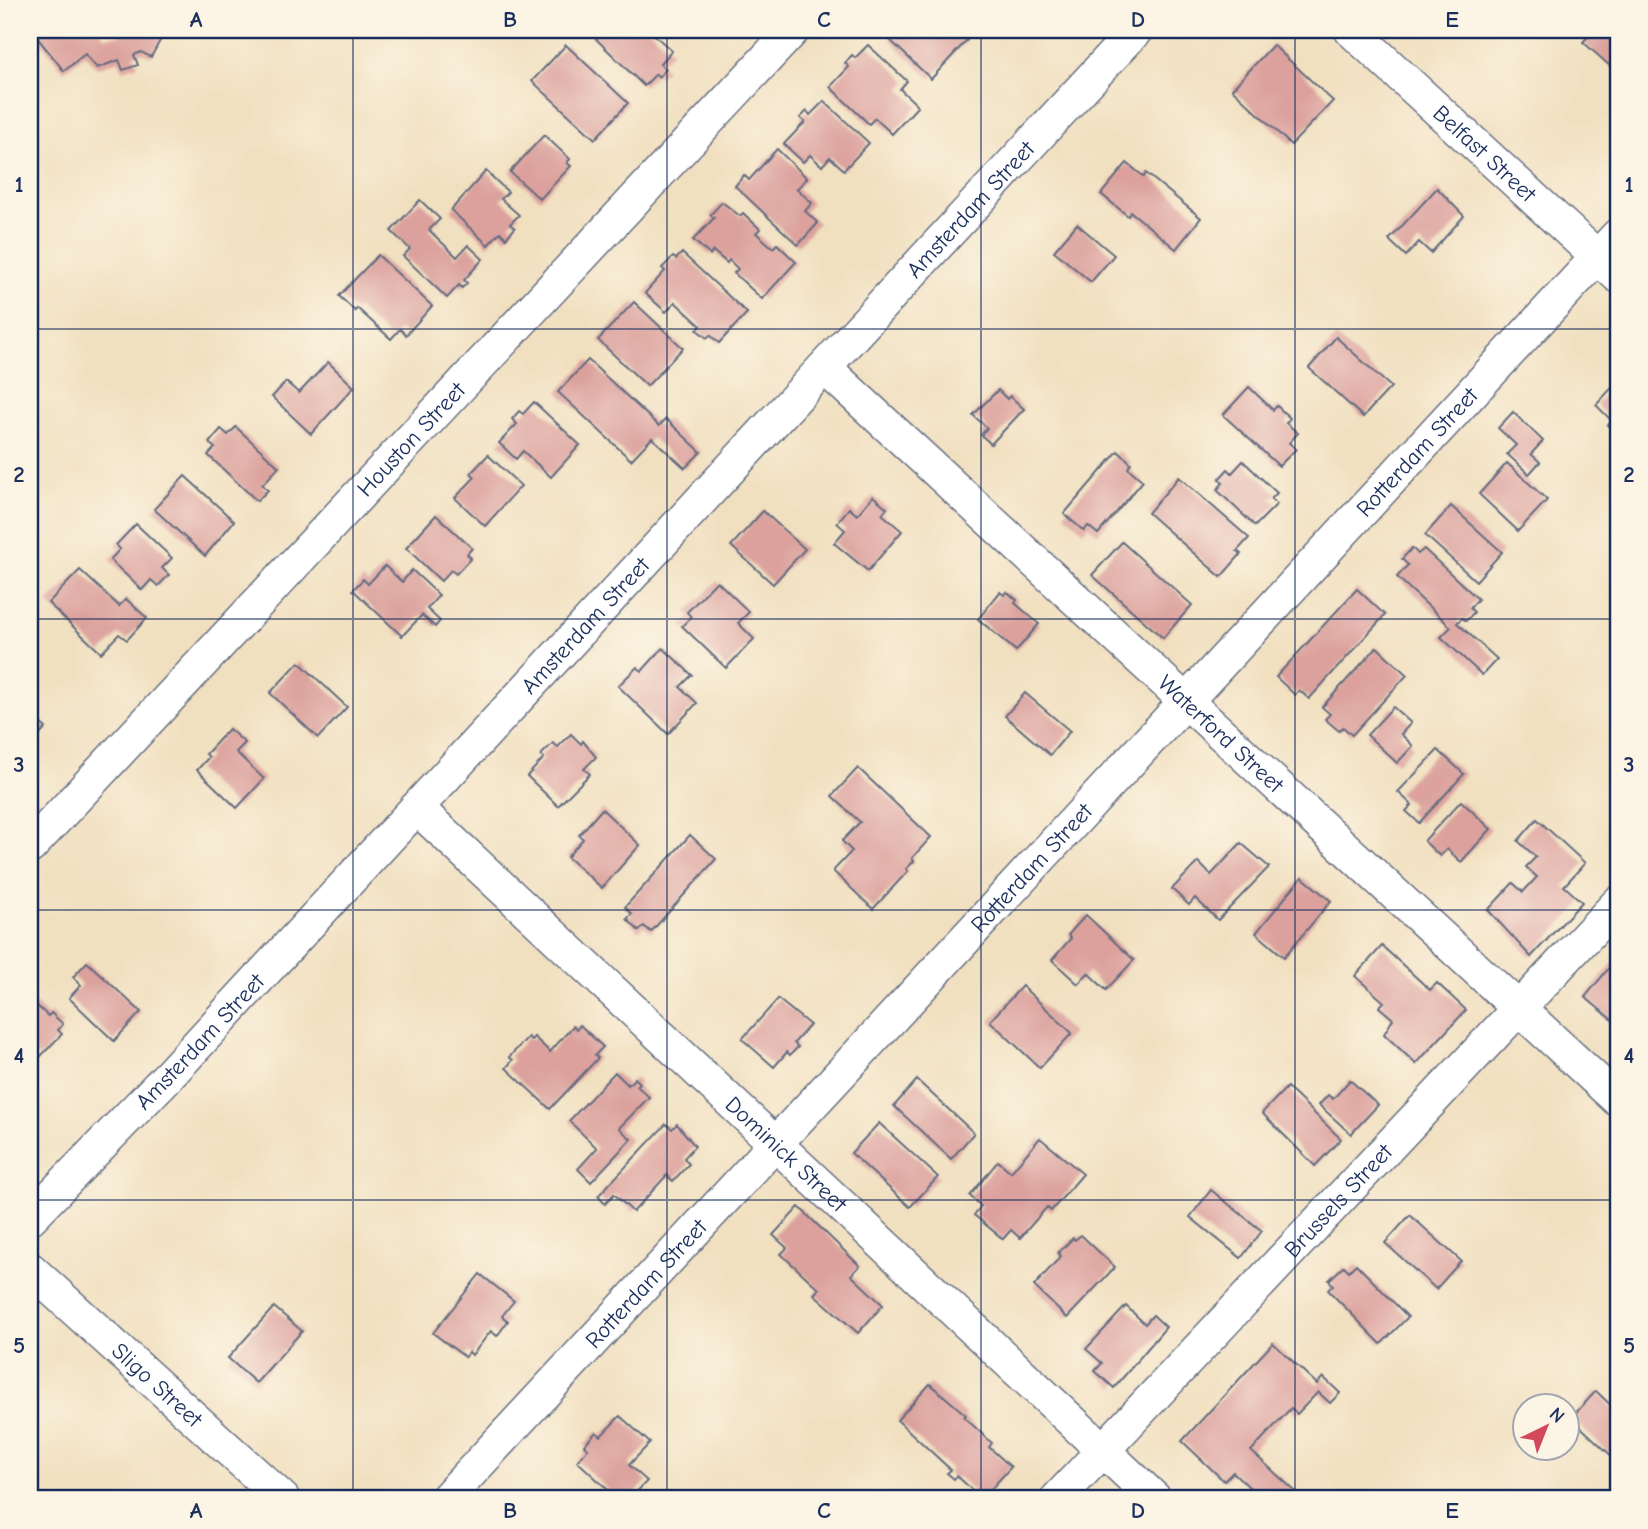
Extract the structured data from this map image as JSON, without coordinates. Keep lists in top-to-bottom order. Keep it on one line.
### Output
{"streets":{"street":["Belfast Street","Amsterdam Street","Houston Street","Rotterdam Street","Waterford Street","Dominick Street","Brussels Street","Sligo Street"]},"crossings":[["Belfast Street","Rotterdam Street"],["Amsterdam Street","Waterford Street"],["Amsterdam Street","Dominick Street"],["Rotterdam Street","Waterford Street"],["Rotterdam Street","Dominick Street"],["Waterford Street","Brussels Street"],["Dominick Street","Brussels Street"]],"north":"top right","grid":{"columns":["A","B","C","D","E"],"rows":["1","2","3","4","5"]}}
